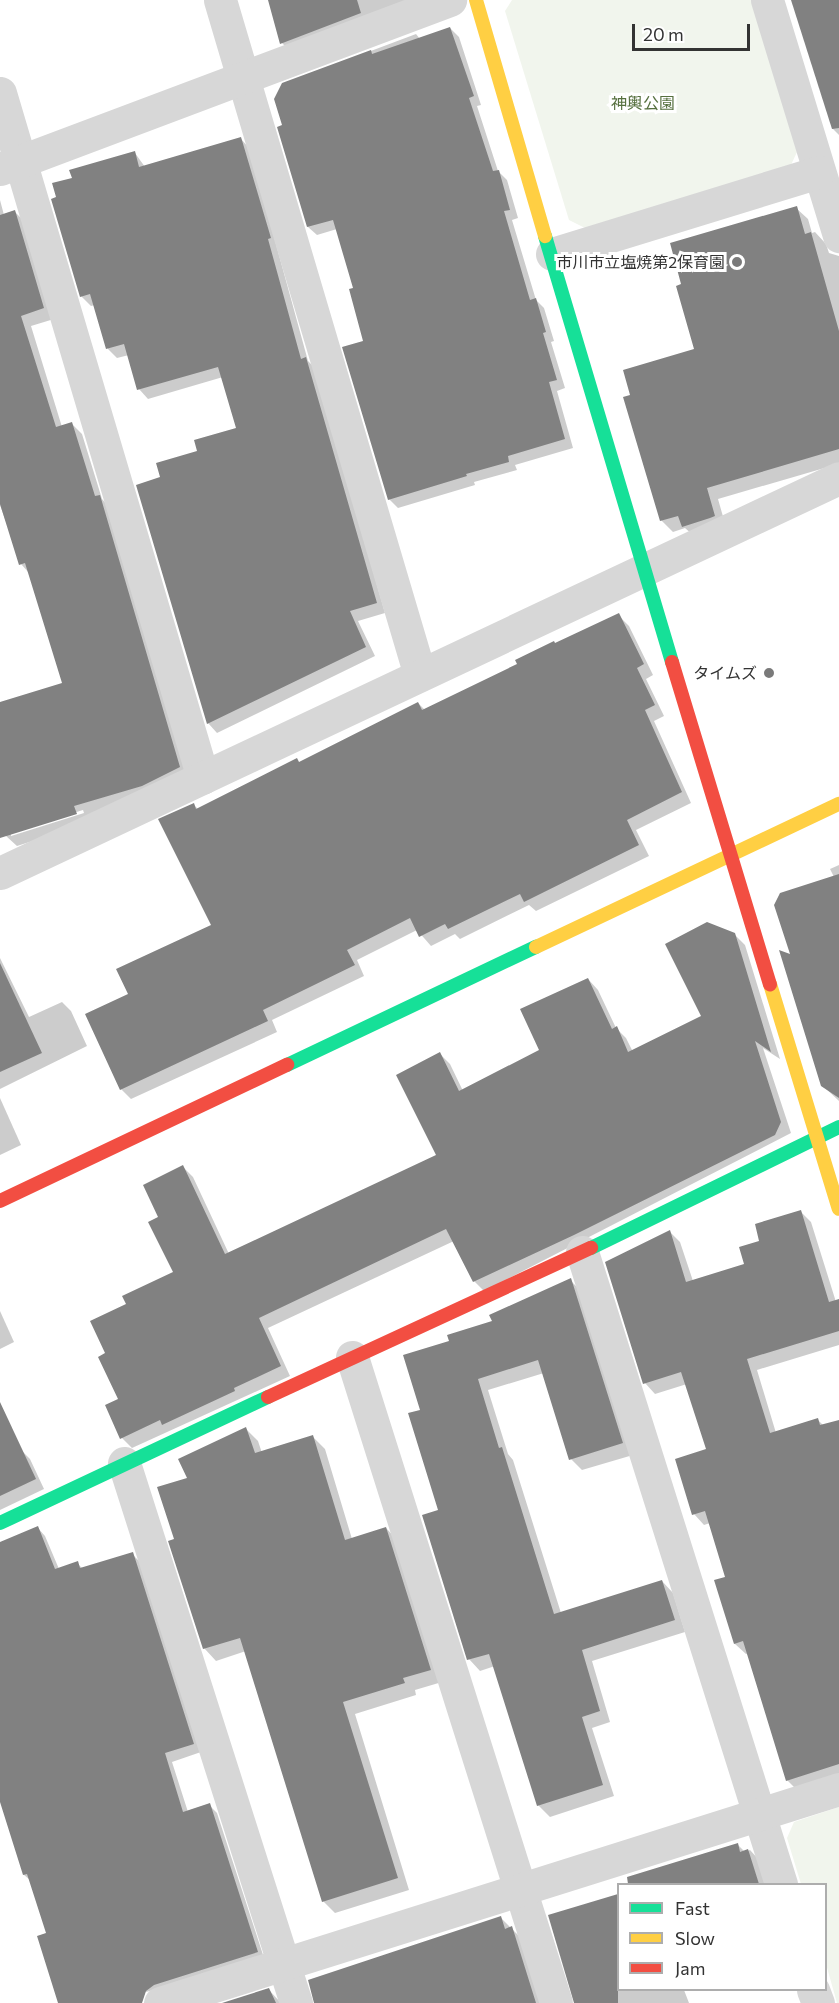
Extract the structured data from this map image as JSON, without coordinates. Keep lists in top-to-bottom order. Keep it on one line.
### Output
{"parks":["神輿公園"],"places":["市川市立塩焼第2保育園","タイムズ"],"legend":["Fast","Slow","Jam"],"scale_bar":"20 m"}
